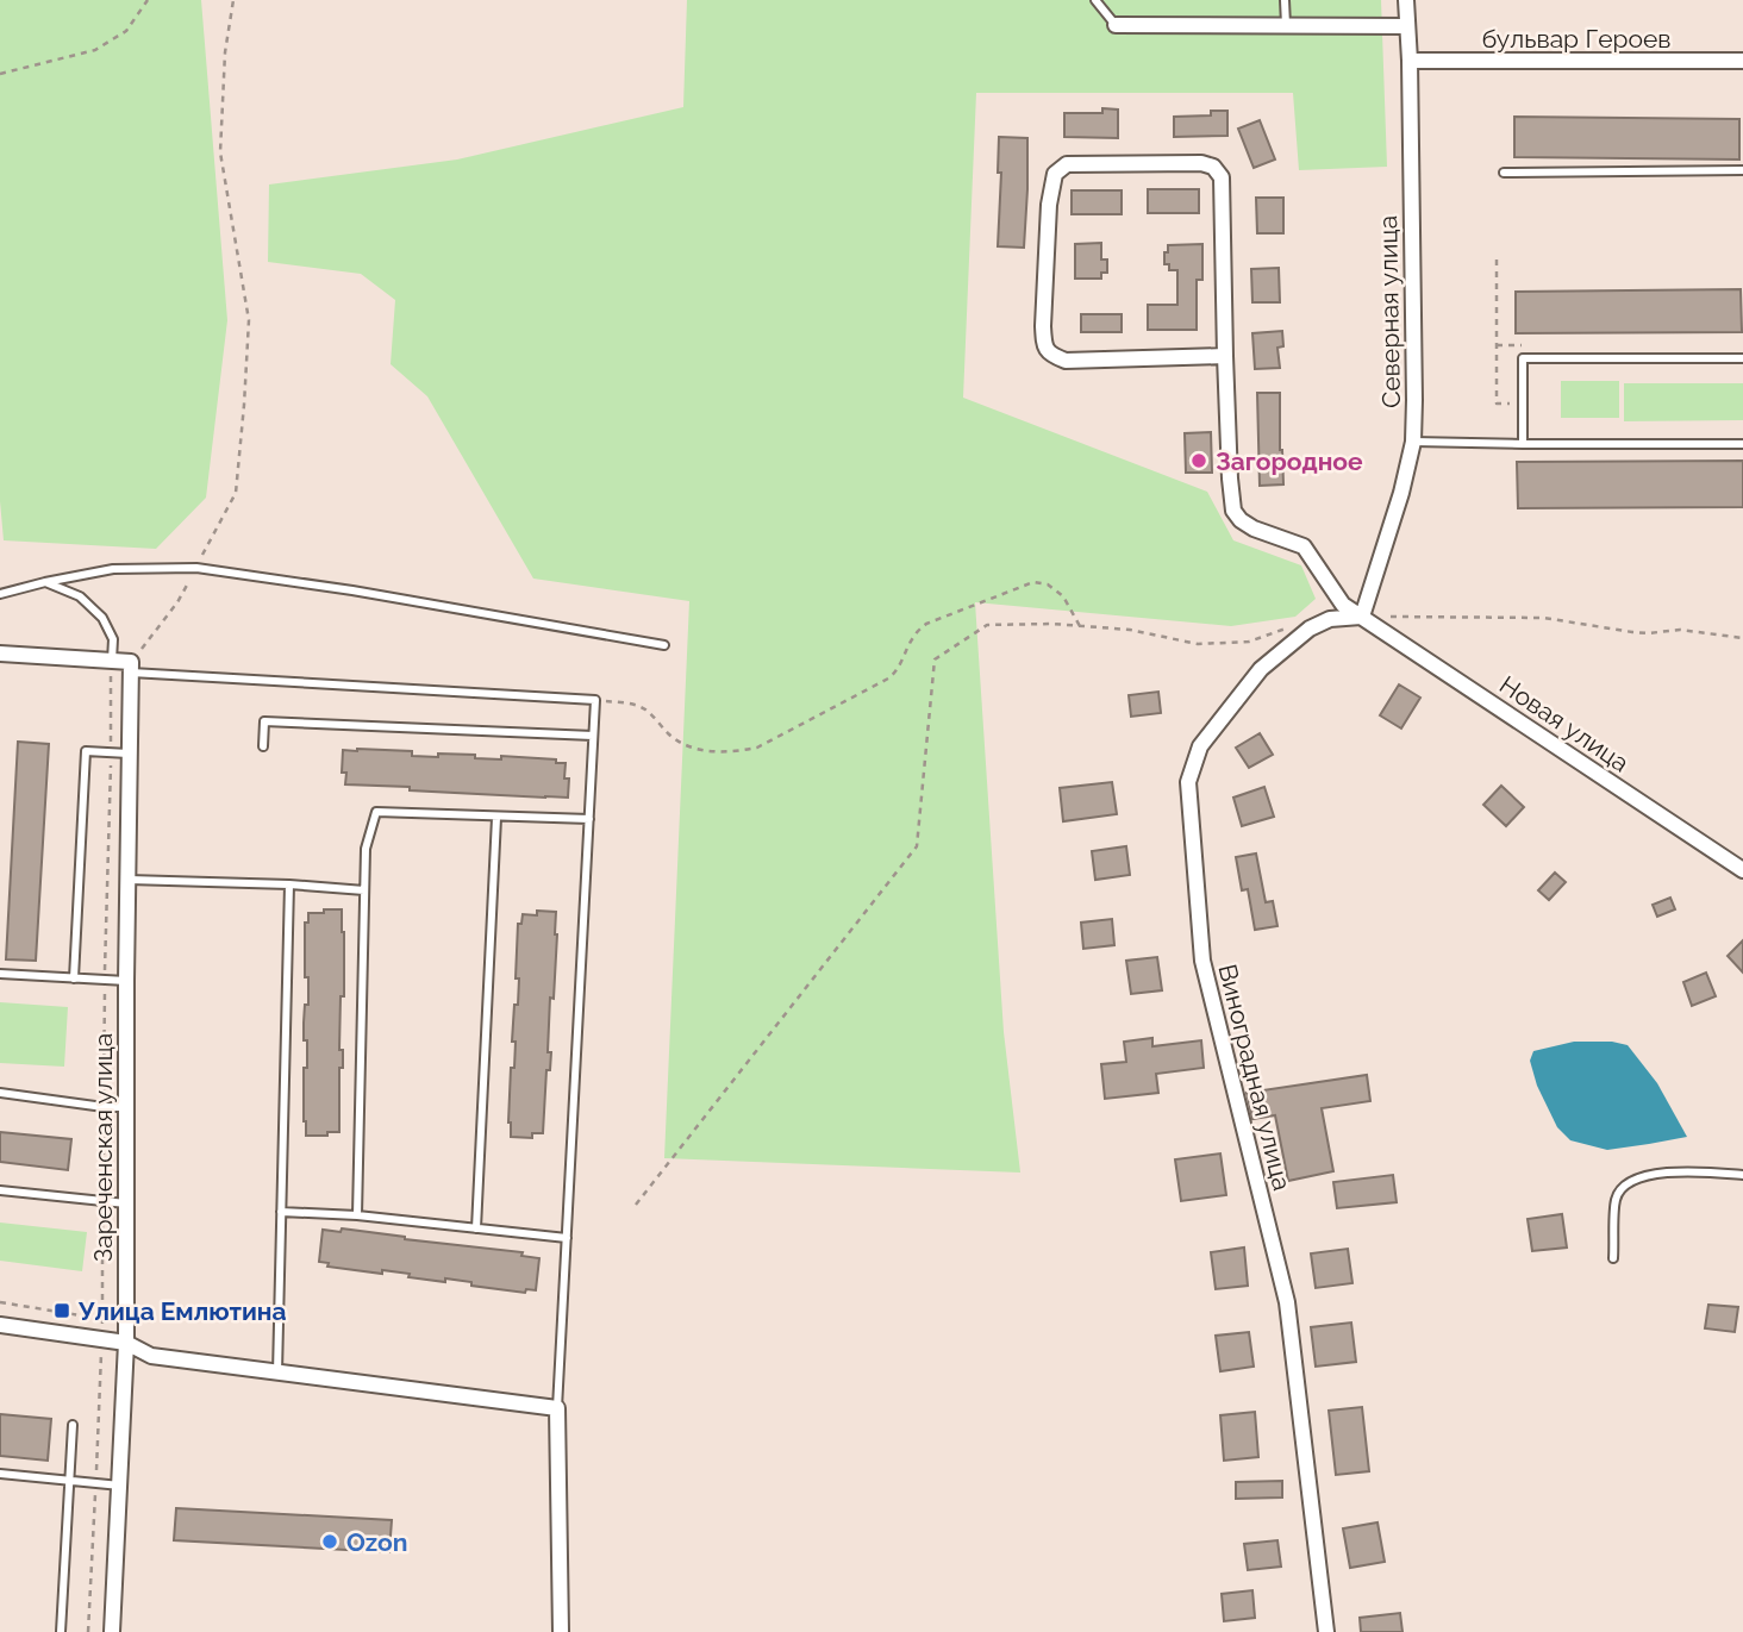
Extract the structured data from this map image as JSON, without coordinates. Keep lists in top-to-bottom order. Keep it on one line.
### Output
{"streets":{"street":["бульвар Героев","Северная улица","Новая улица","Виноградная улица","Зареченская улица"]},"crossings":[["бульвар Героев","Северная улица"],["Северная улица","Новая улица"],["Северная улица","Виноградная улица"],["Новая улица","Виноградная улица"]],"places":{"other":["Загородное","Ozon"],"transit":["Улица Емлютина"]}}
